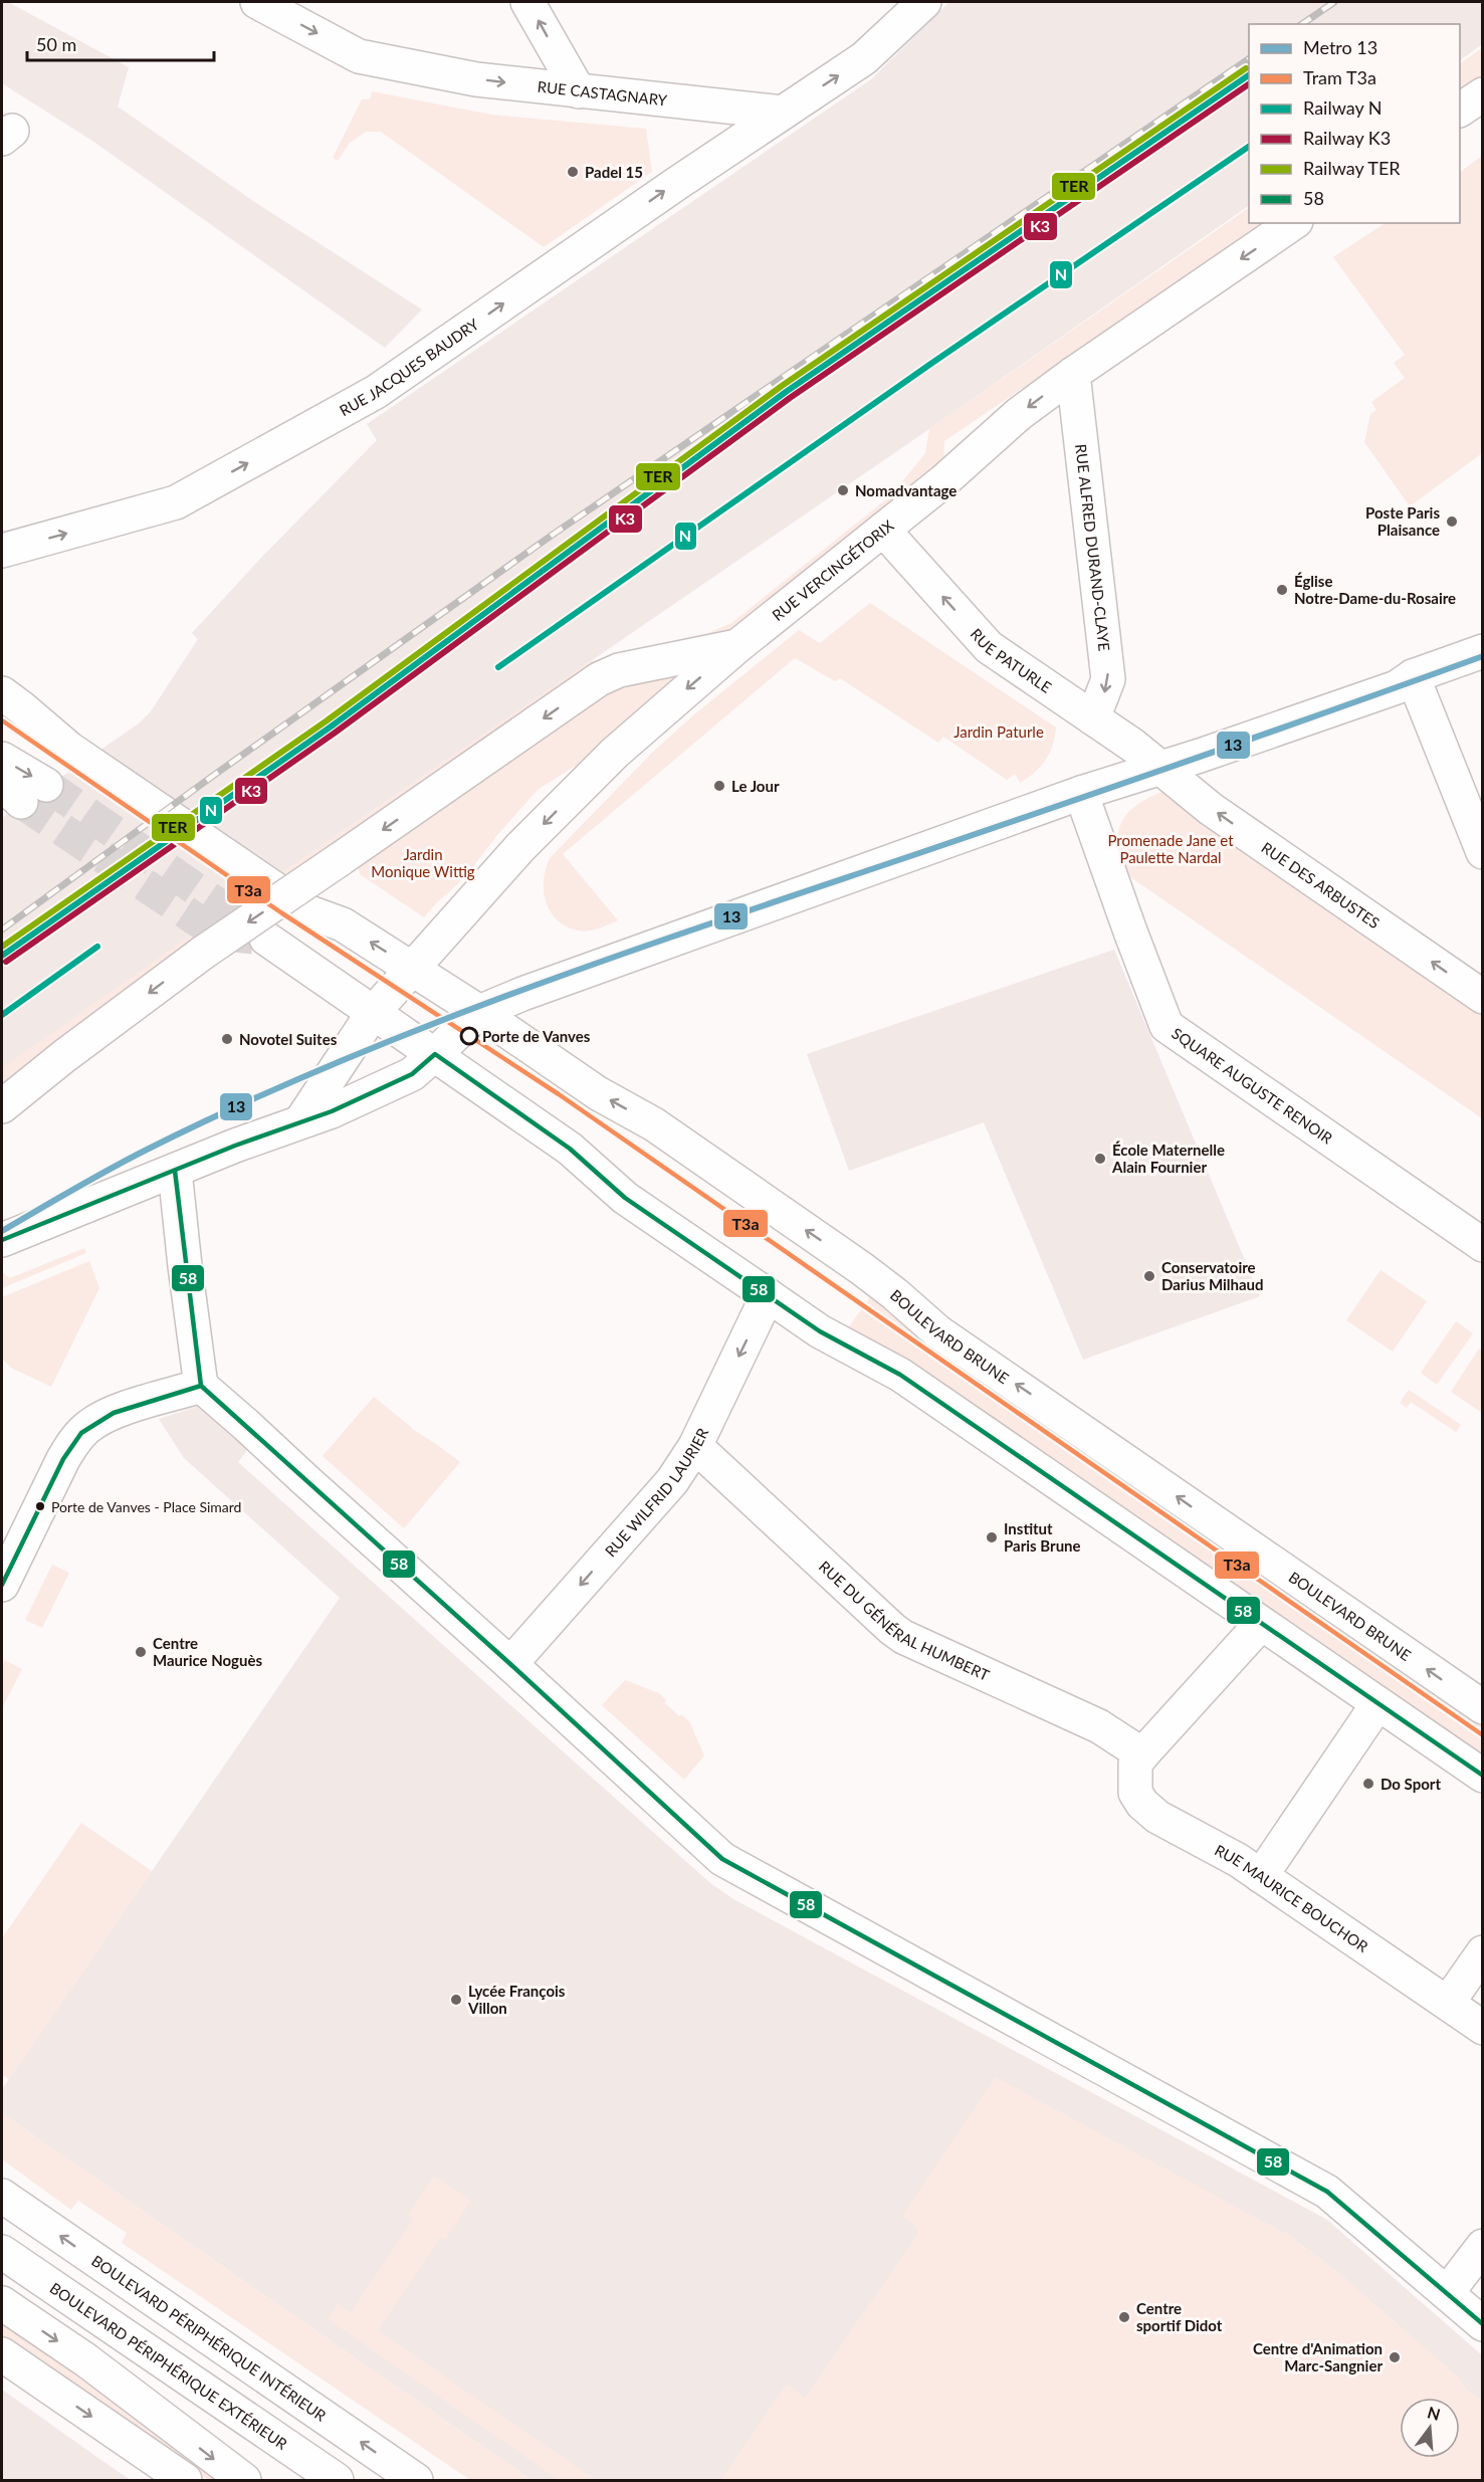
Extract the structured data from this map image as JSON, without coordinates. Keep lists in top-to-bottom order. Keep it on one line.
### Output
{"streets":{"main road":["RUE CASTAGNARY","RUE JACQUES BAUDRY","RUE ALFRED DURAND-CLAYE","RUE VERCINGÉTORIX","RUE PATURLE","RUE DES ARBUSTES","SQUARE AUGUSTE RENOIR","BOULEVARD BRUNE","RUE WILFRID LAURIER","RUE DU GÉNÉRAL HUMBERT","RUE MAURICE BOUCHOR","BOULEVARD PÉRIPHÉRIQUE INTÉRIEUR","BOULEVARD PÉRIPHÉRIQUE EXTÉRIEUR"]},"crossings":[["RUE CASTAGNARY","RUE JACQUES BAUDRY"],["RUE ALFRED DURAND-CLAYE","RUE VERCINGÉTORIX"],["RUE ALFRED DURAND-CLAYE","RUE PATURLE"],["RUE VERCINGÉTORIX","RUE PATURLE"],["RUE VERCINGÉTORIX","BOULEVARD BRUNE"],["RUE PATURLE","RUE DES ARBUSTES"],["RUE WILFRID LAURIER","RUE DU GÉNÉRAL HUMBERT"],["RUE DU GÉNÉRAL HUMBERT","RUE MAURICE BOUCHOR"]],"one_way":["RUE CASTAGNARY","RUE JACQUES BAUDRY","RUE ALFRED DURAND-CLAYE","RUE PATURLE","RUE DES ARBUSTES","RUE WILFRID LAURIER"],"parks":["Jardin Paturle","Promenade Jane et Paulette Nardal","Jardin Monique Wittig"],"places":["Padel 15","Nomadvantage","Poste Paris Plaisance","Église Notre-Dame-du-Rosaire","Le Jour","Porte de Vanves","Novotel Suites","École Maternelle Alain Fournier","Conservatoire Darius Milhaud","Porte de Vanves - Place Simard","Institut Paris Brune","Centre Maurice Noguès","Do Sport","Lycée François Villon","Centre sportif Didot","Centre d'Animation Marc-Sangnier"],"lines":["rail line TER","rail line N","rail line K3","metro line 13","tram line T3a","transit line 58"],"legend":["Metro 13","Tram T3a","Railway N","Railway K3","Railway TER","58"],"scale_bar":"50 m","north":"top"}
